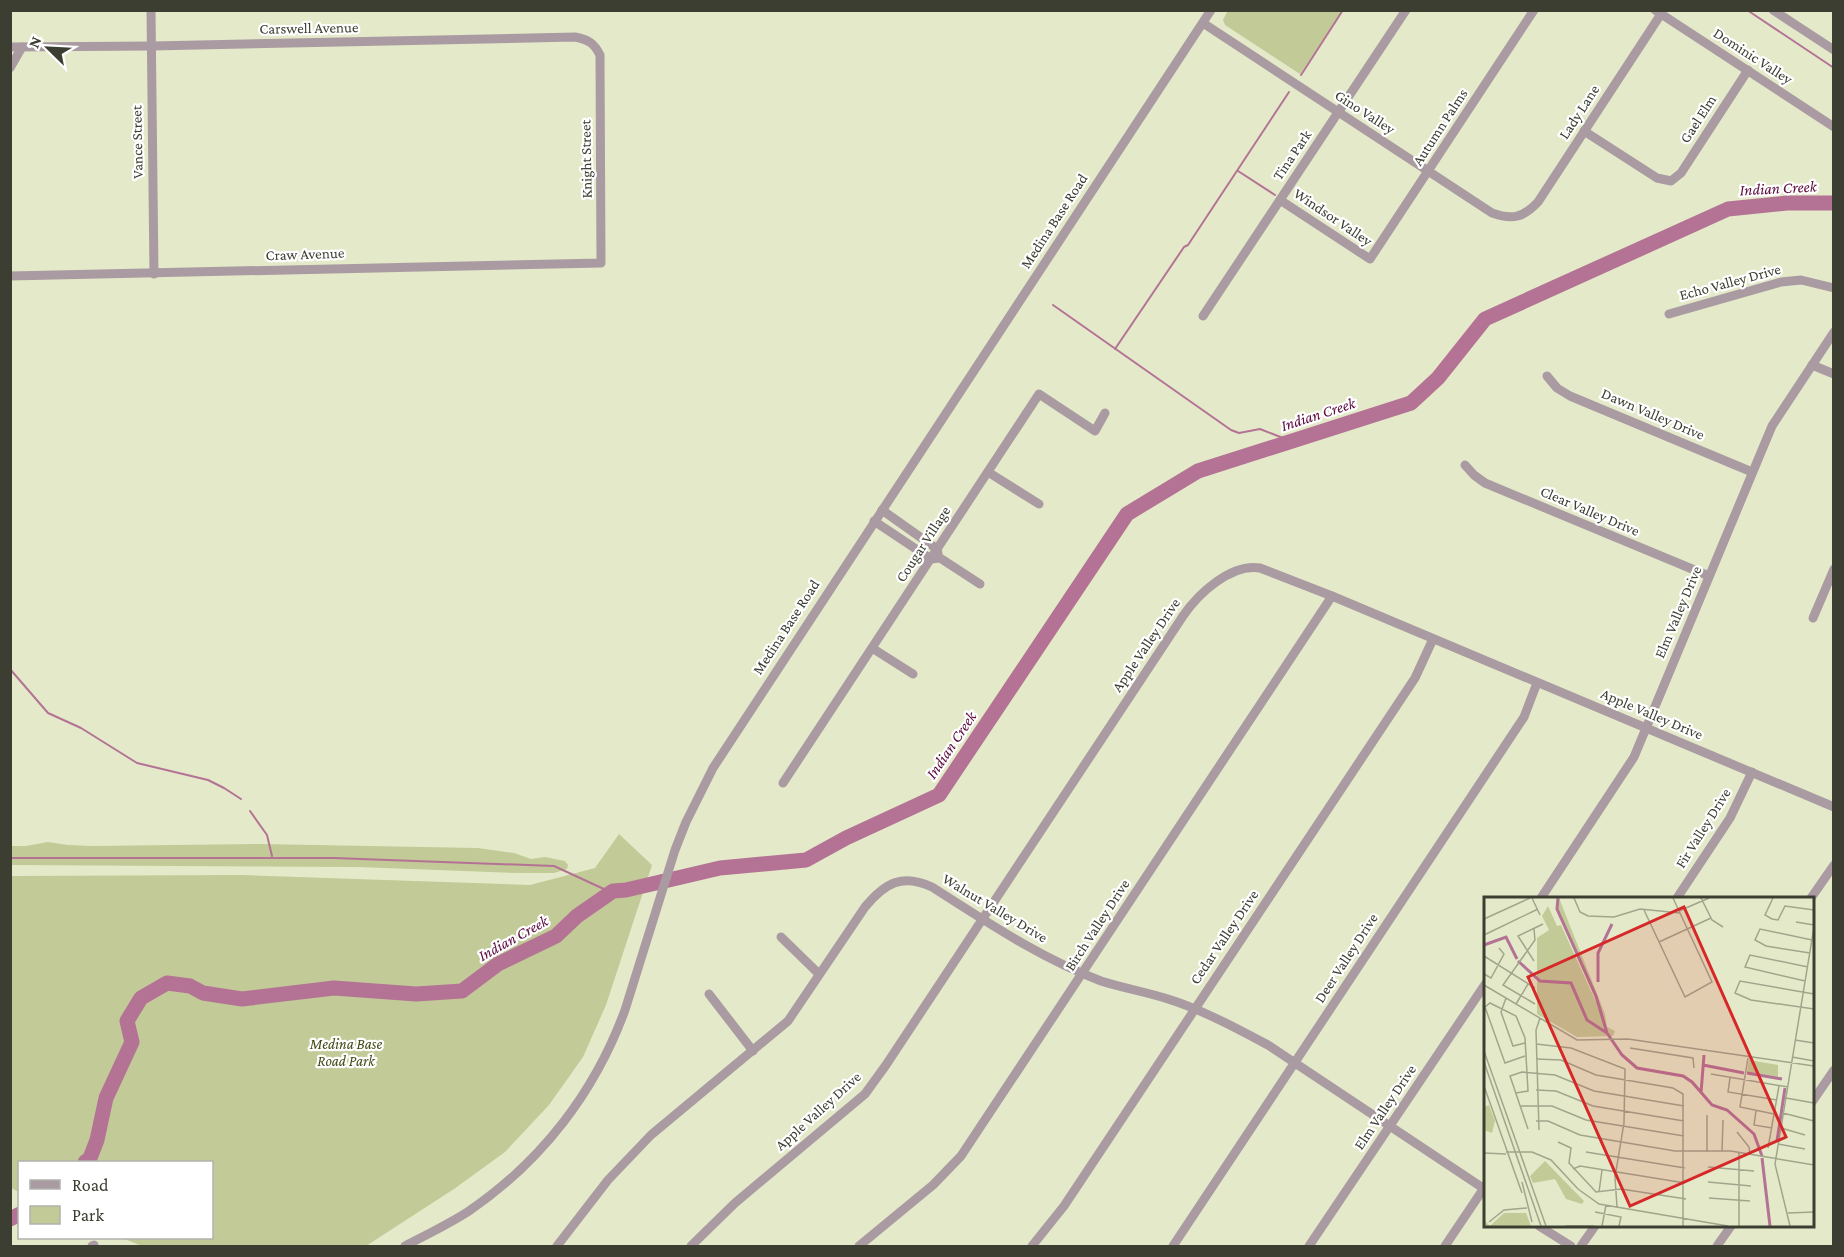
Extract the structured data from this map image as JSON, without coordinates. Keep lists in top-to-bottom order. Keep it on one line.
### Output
{"streets":{"street":["Carswell Avenue","Dominic Valley","Gino Valley","Lady Lane","Gael Elm","Autumn Palms","Vance Street","Tina Park","Knight Street","Windsor Valley","Medina Base Road","Craw Avenue","Echo Valley Drive","Dawn Valley Drive","Clear Valley Drive","Cougar Village","Elm Valley Drive","Apple Valley Drive","Fir Valley Drive","Walnut Valley Drive","Birch Valley Drive","Cedar Valley Drive","Deer Valley Drive"]},"crossings":[["Carswell Avenue","Vance Street"],["Carswell Avenue","Knight Street"],["Dominic Valley","Lady Lane"],["Dominic Valley","Gael Elm"],["Gino Valley","Lady Lane"],["Gino Valley","Autumn Palms"],["Gino Valley","Tina Park"],["Gino Valley","Medina Base Road"],["Lady Lane","Gael Elm"],["Autumn Palms","Windsor Valley"],["Vance Street","Craw Avenue"],["Tina Park","Windsor Valley"],["Knight Street","Craw Avenue"],["Dawn Valley Drive","Elm Valley Drive"],["Clear Valley Drive","Elm Valley Drive"],["Elm Valley Drive","Apple Valley Drive"],["Elm Valley Drive","Walnut Valley Drive"],["Apple Valley Drive","Fir Valley Drive"],["Apple Valley Drive","Walnut Valley Drive"],["Apple Valley Drive","Birch Valley Drive"],["Apple Valley Drive","Cedar Valley Drive"],["Apple Valley Drive","Deer Valley Drive"],["Walnut Valley Drive","Birch Valley Drive"],["Walnut Valley Drive","Cedar Valley Drive"],["Walnut Valley Drive","Deer Valley Drive"]],"water":["Indian Creek"],"parks":["Medina Base Road Park"],"legend":["Road","Park"],"north":"top left"}
